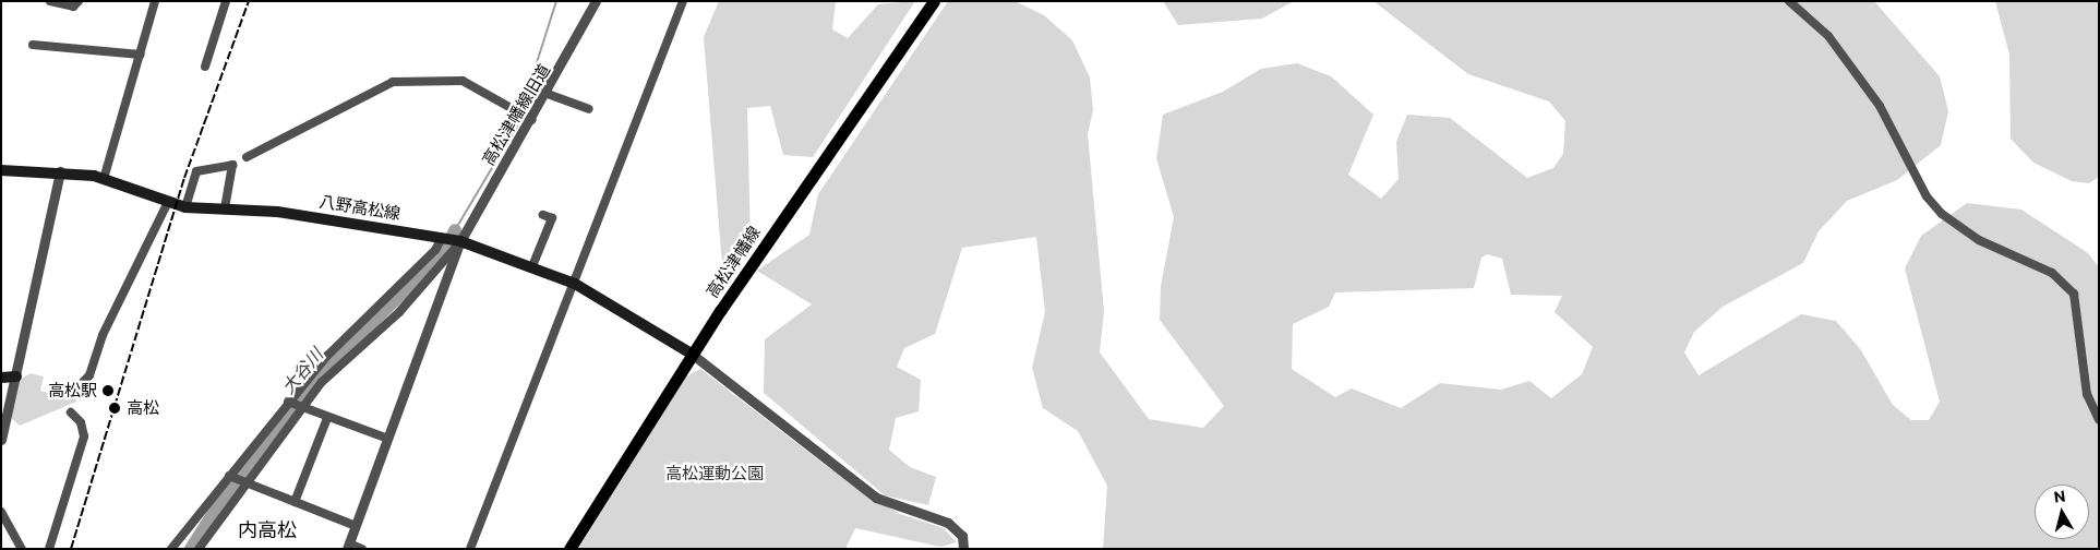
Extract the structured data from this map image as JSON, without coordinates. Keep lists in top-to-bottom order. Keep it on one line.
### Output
{"streets":{"main road":["八野高松線","高松津幡線"],"street":["高松津幡線旧道"]},"crossings":[["高松津幡線旧道","八野高松線"],["八野高松線","高松津幡線"]],"districts":["内高松"],"water":["大谷川"],"parks":["高松運動公園"],"places":["高松駅","高松"],"north":"top"}
